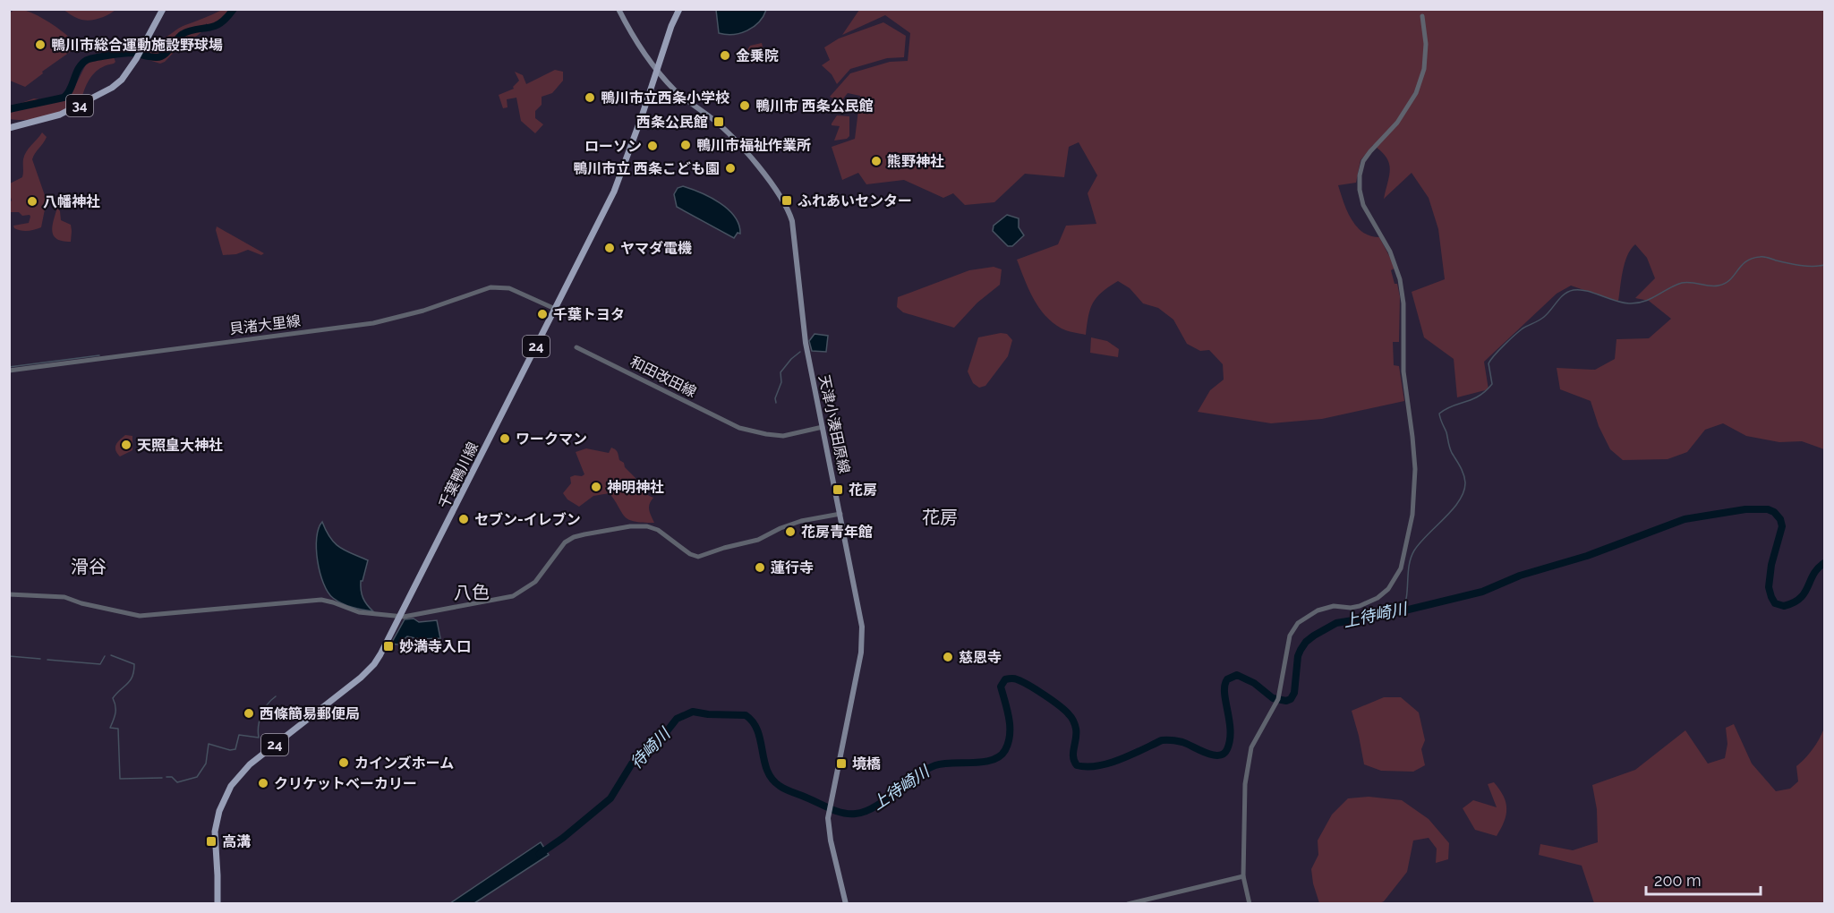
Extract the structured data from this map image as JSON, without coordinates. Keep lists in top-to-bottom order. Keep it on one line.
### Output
{"streets":{"main road":["34","24","天津小湊田原線","千葉鴨川線"],"street":["貝渚大里線","和田改田線"]},"crossings":[["貝渚大里線","千葉鴨川線"],["和田改田線","天津小湊田原線"],["天津小湊田原線","千葉鴨川線"]],"districts":["花房","滑谷","八色"],"water":["上待崎川","待崎川"],"places":{"other":["鴨川市総合運動施設野球場","金乗院","鴨川市立西条小学校","鴨川市 西条公民館","鴨川市福祉作業所","ローソン","熊野神社","鴨川市立 西条こども園","八幡神社","ヤマダ電機","千葉トヨタ","ワークマン","天照皇大神社","神明神社","セブン-イレブン","花房青年館","蓮行寺","慈恩寺","西條簡易郵便局","カインズホーム","クリケットベーカリー"],"transit":["西条公民館","ふれあいセンター","花房","妙満寺入口","境橋","高溝"]},"scale_bar":"200 m"}
